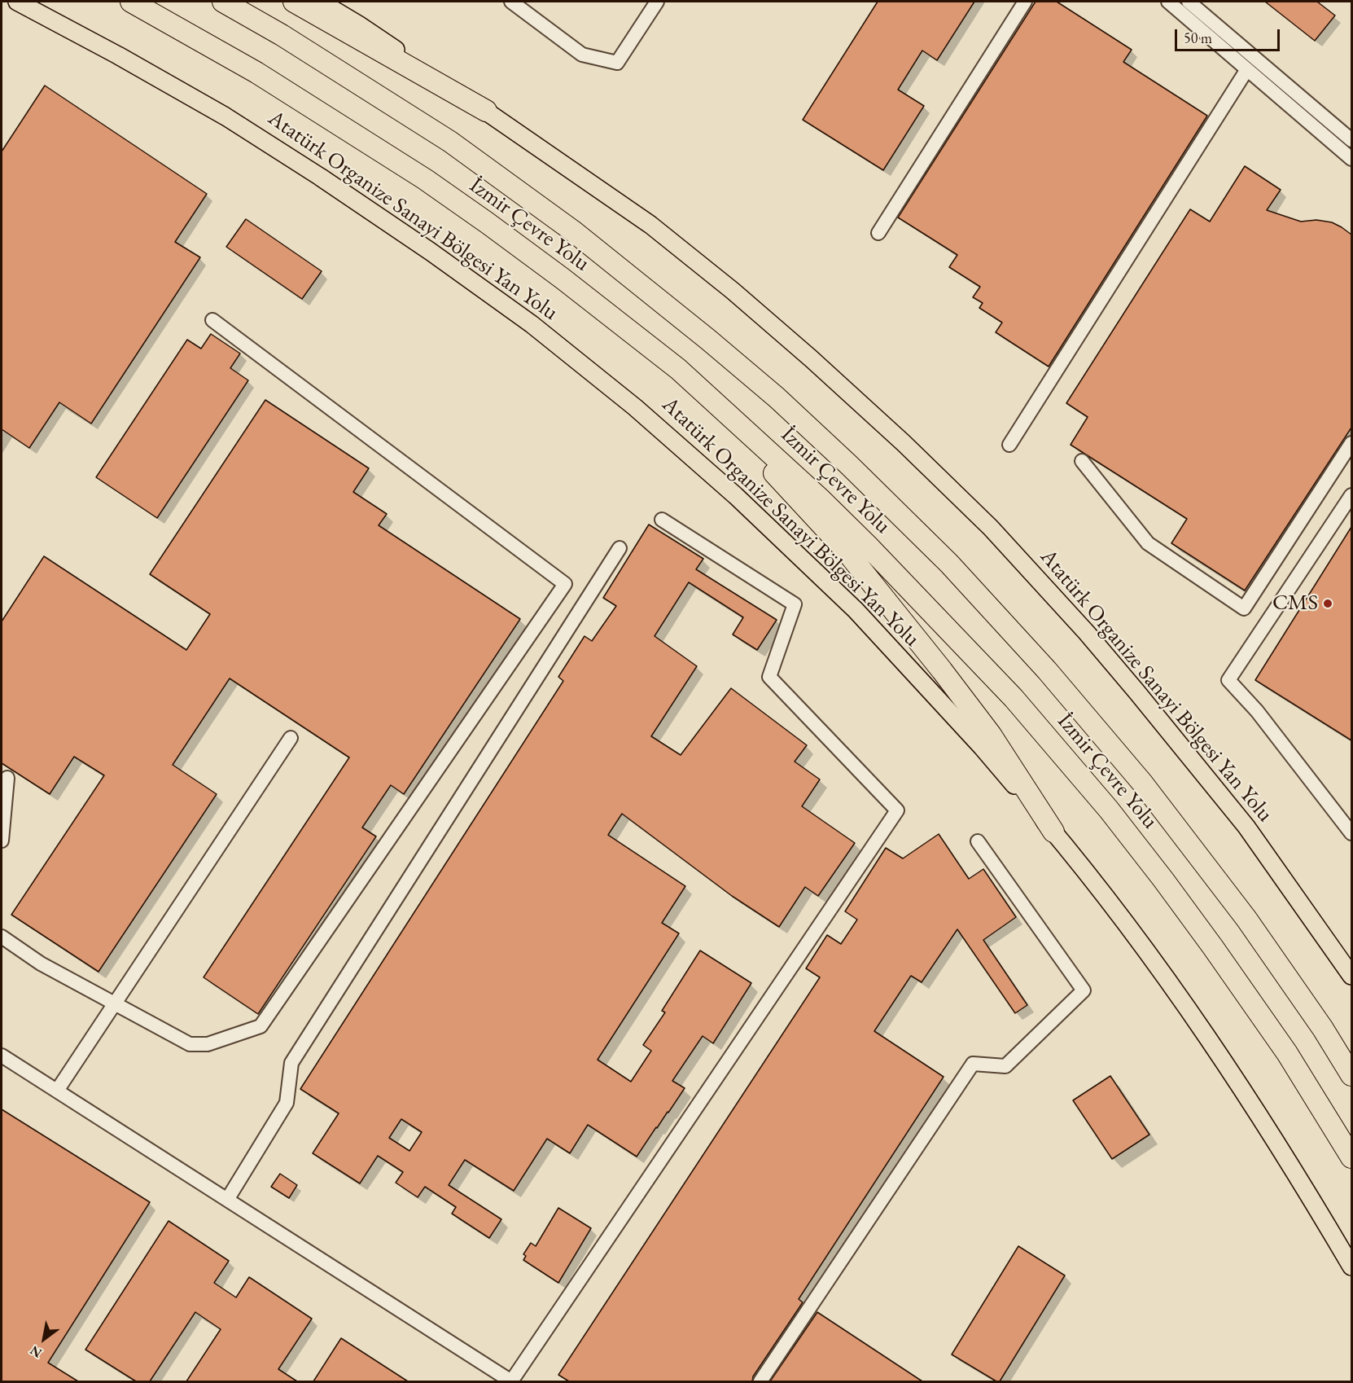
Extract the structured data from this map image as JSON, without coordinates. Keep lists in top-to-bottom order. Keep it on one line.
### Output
{"streets":{"highway":["İzmir Çevre Yolu"],"main road":["Atatürk Organize Sanayi Bölgesi Yan Yolu"]},"places":["CMS"],"scale_bar":"50 m","north":"bottom left"}
